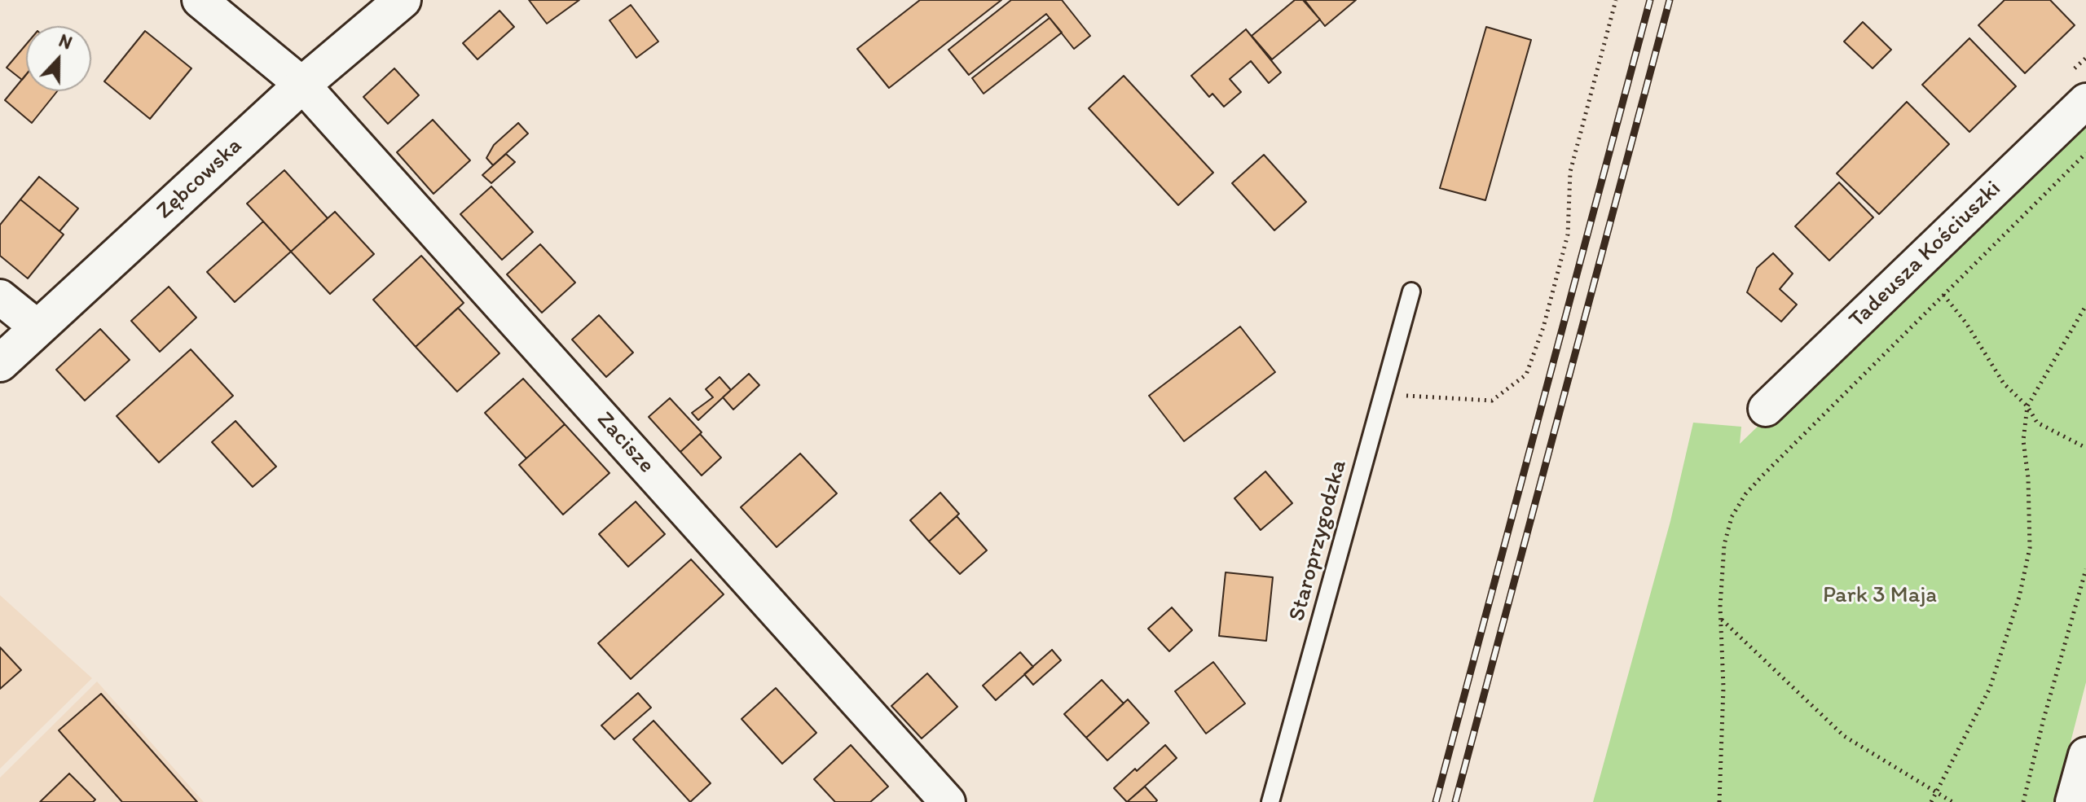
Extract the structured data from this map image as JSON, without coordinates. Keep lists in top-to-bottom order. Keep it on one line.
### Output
{"streets":{"street":["Zębcowska","Tadeusza Kościuszki","Zacisze"],"lane":["Staroprzygodzka"]},"crossings":[["Zębcowska","Zacisze"]],"parks":["Park 3 Maja"],"north":"top"}
